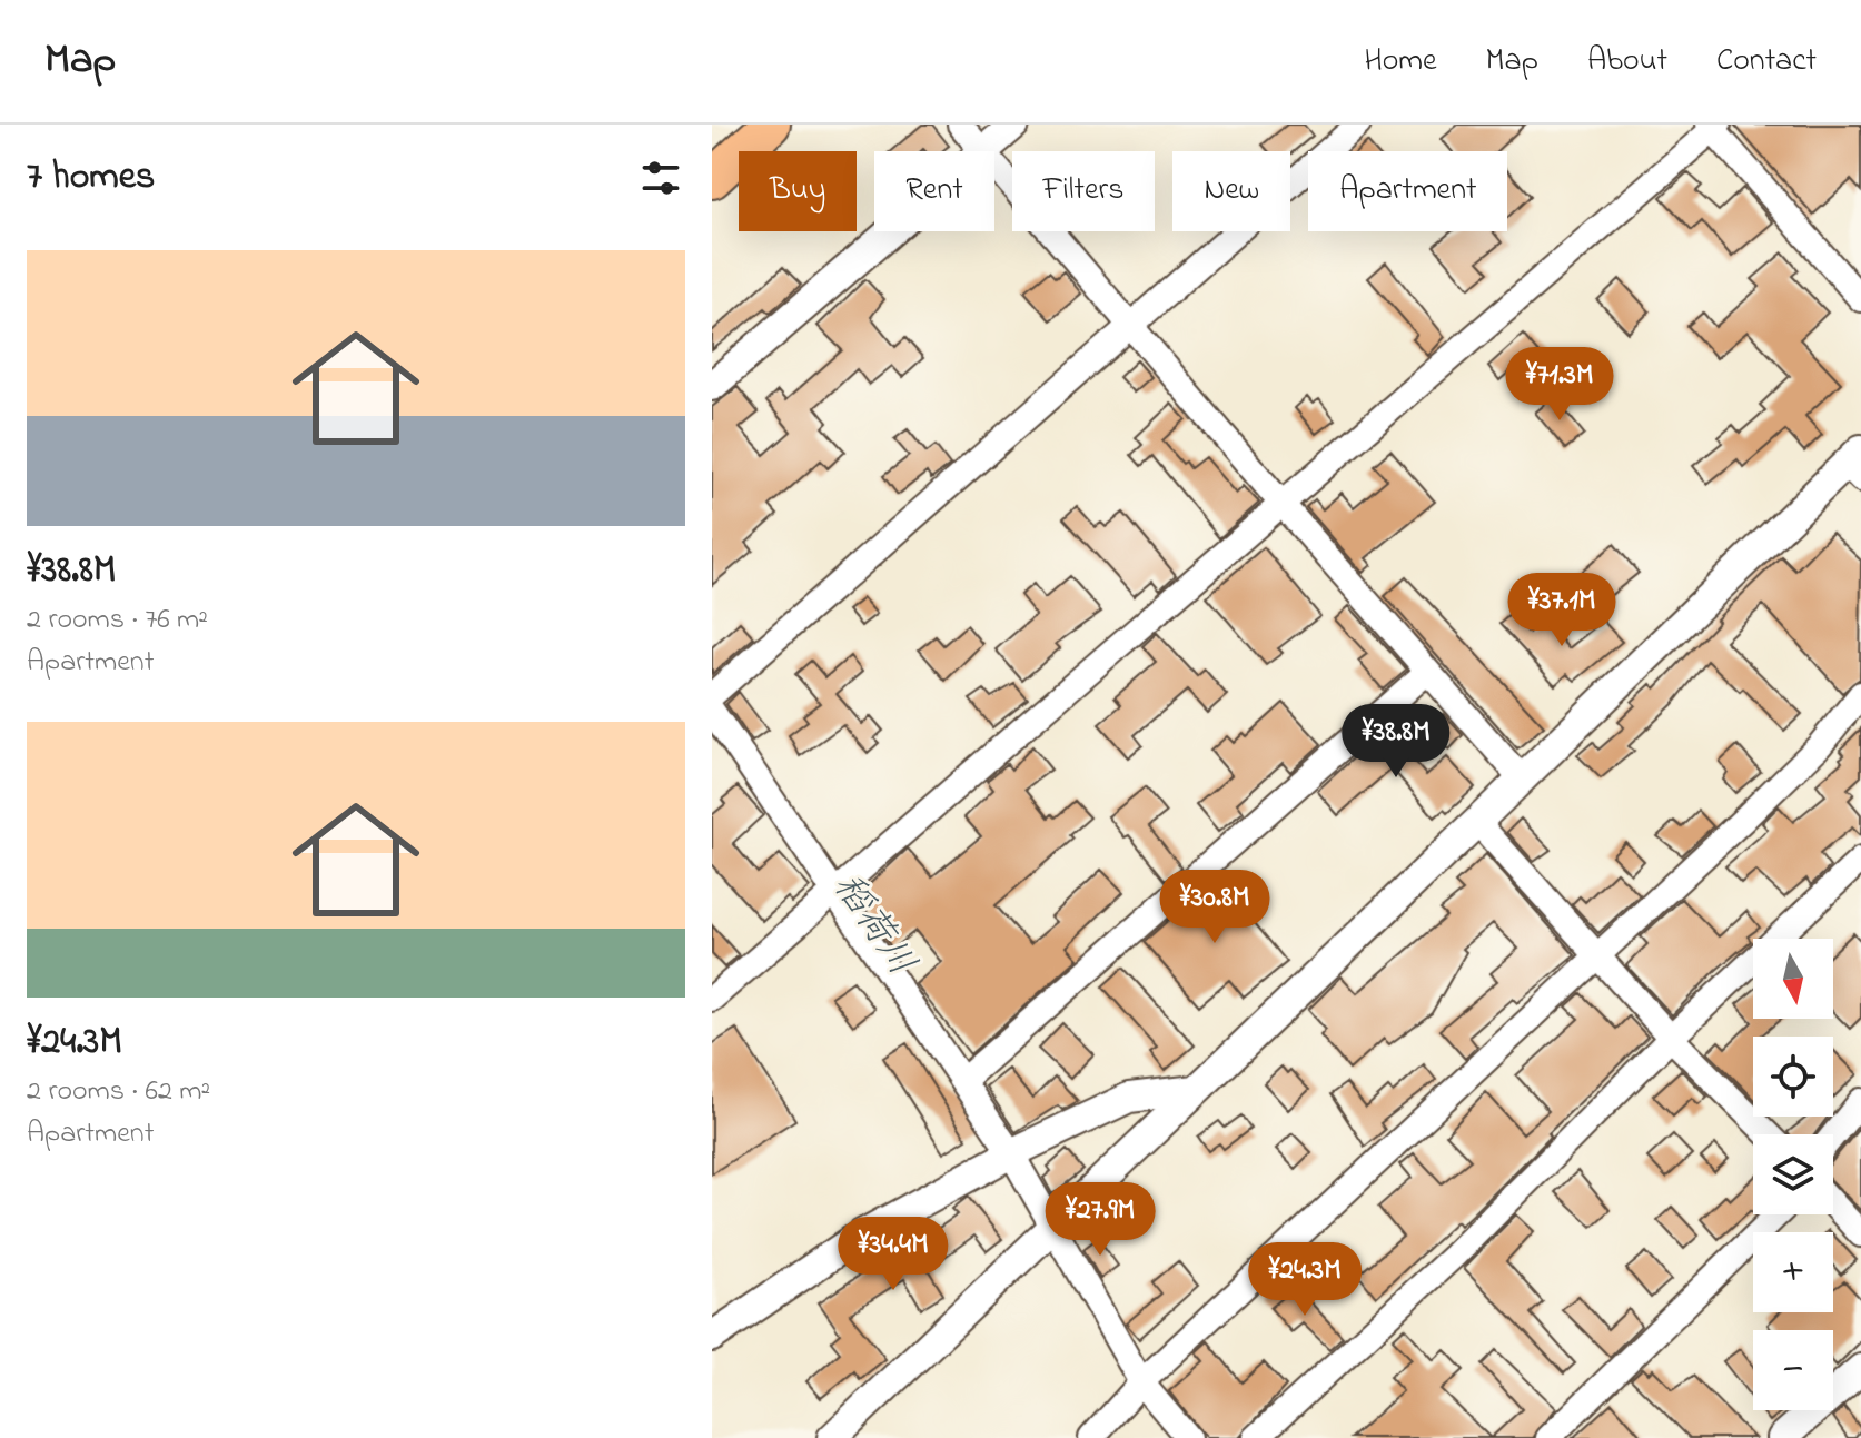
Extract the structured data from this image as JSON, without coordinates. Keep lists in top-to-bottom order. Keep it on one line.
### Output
{"water":["稻荷川"],"north":"bottom","page":{"header":"Map","nav":["Home","Map","About","Contact"],"heading":"7 homes","chip":["Buy","Rent","Filters","New","Apartment"],"list":[{"name":"¥38.8M","note":"2 rooms · 76 m² · Apartment"},{"name":"¥24.3M","note":"2 rooms · 62 m² · Apartment"}],"price":["¥71.3M","¥37.1M","¥38.8M","¥30.8M","¥27.9M","¥34.4M","¥24.3M"],"map_buttons":["+","−"]}}
